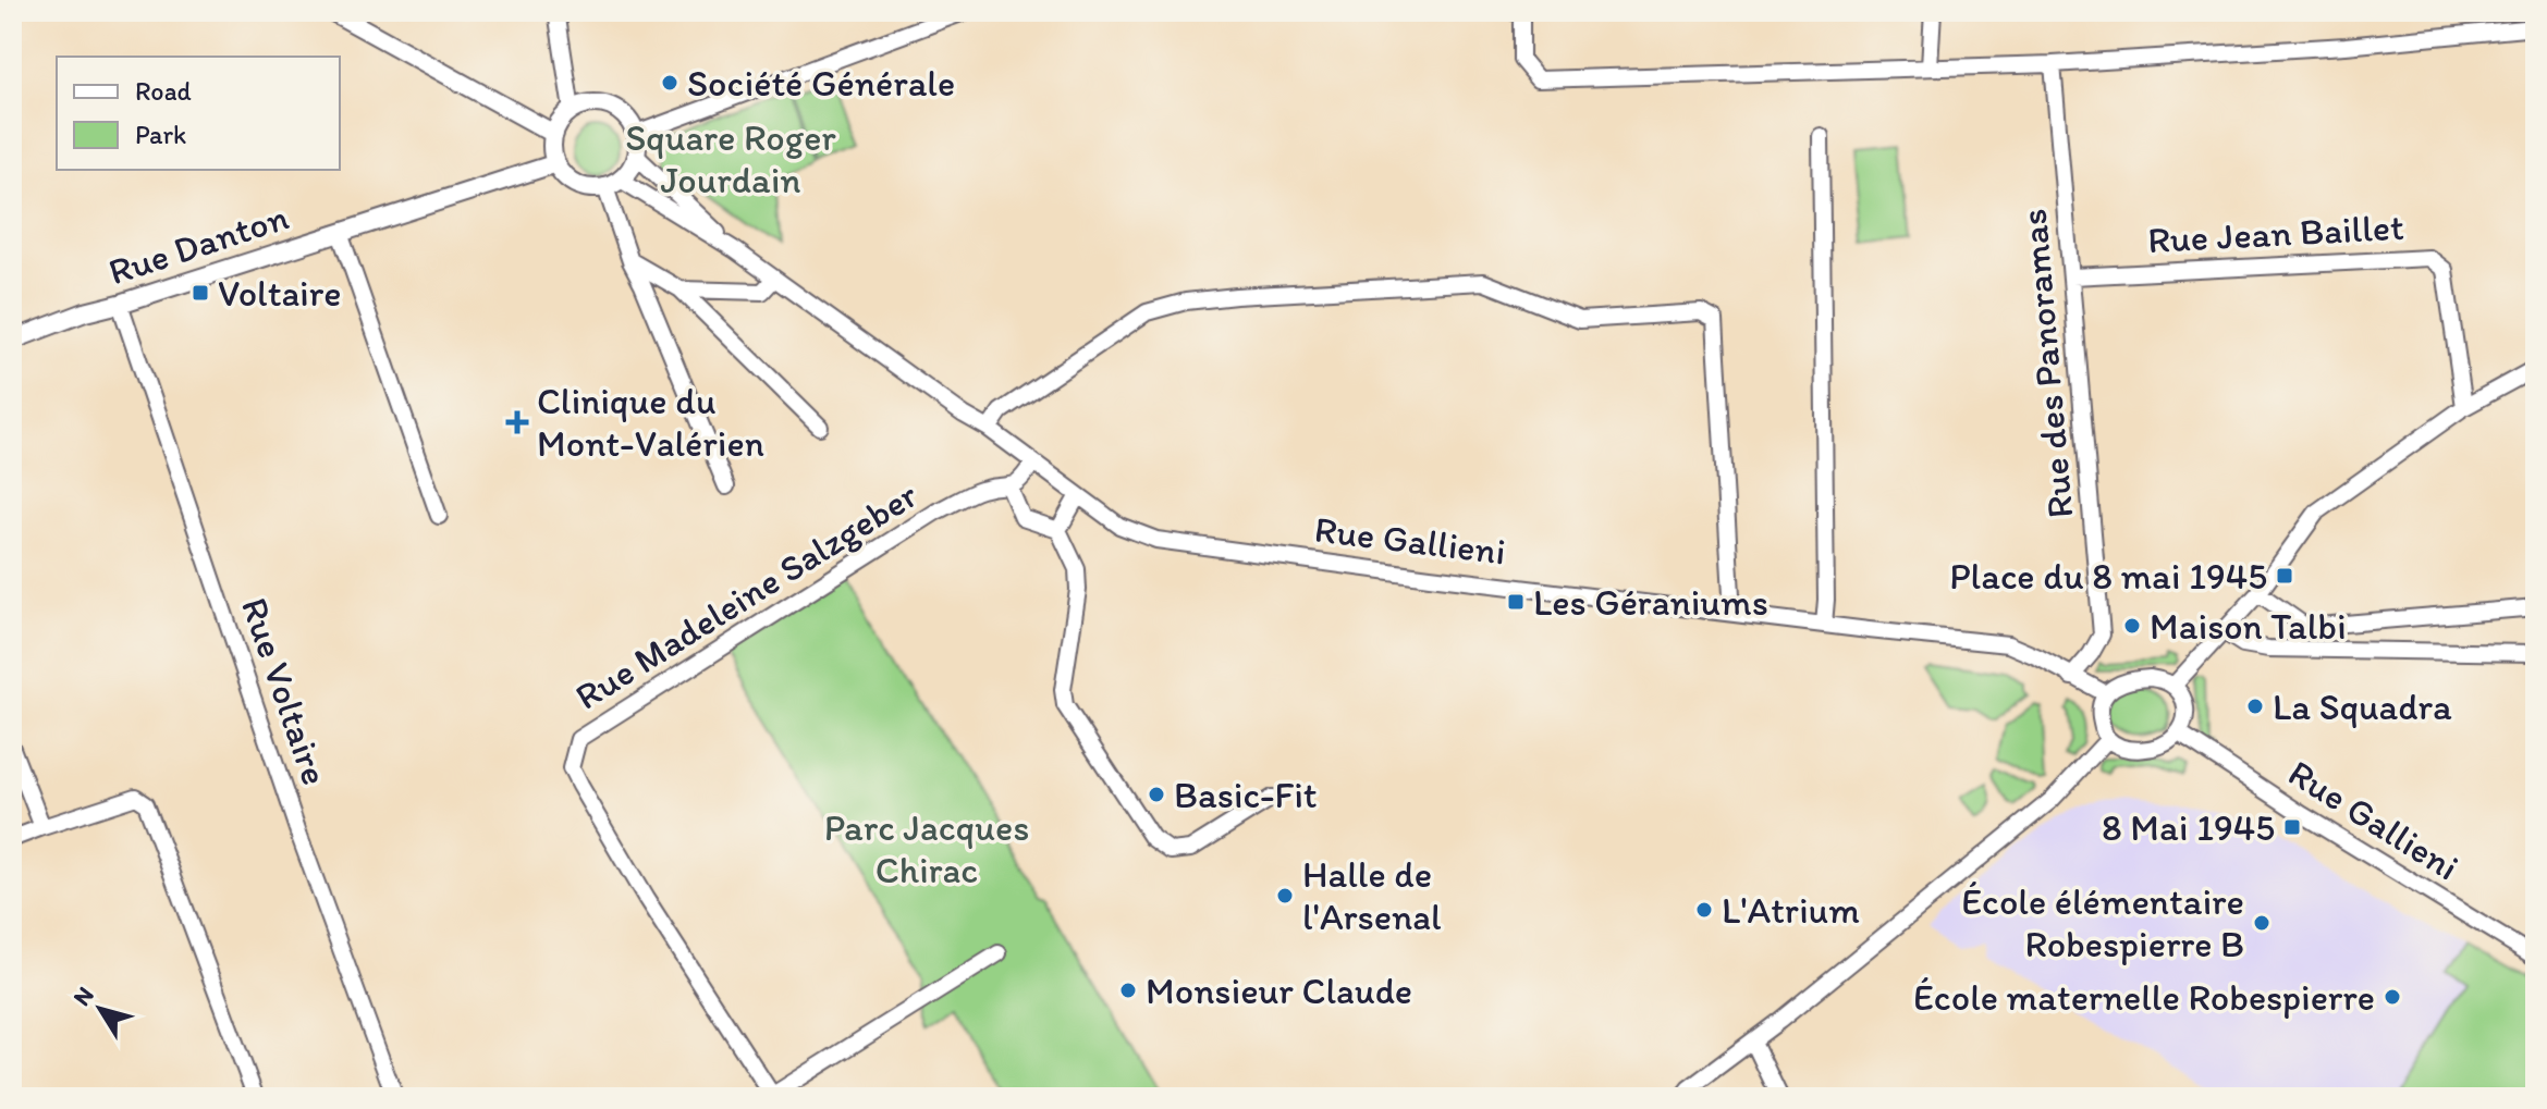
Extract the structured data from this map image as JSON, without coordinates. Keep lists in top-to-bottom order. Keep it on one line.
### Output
{"streets":{"street":["Rue Jean Baillet","Rue Danton","Rue des Panoramas","Rue Gallieni","Rue Madeleine Salzgeber","Rue Voltaire"]},"crossings":[["Rue Jean Baillet","Rue des Panoramas"],["Rue Danton","Rue Gallieni"],["Rue Danton","Rue Voltaire"],["Rue des Panoramas","Rue Gallieni"]],"parks":["Square Roger Jourdain","Parc Jacques Chirac"],"places":{"other":["Société Générale","Maison Talbi","La Squadra","Basic-Fit","Halle de l'Arsenal","L'Atrium","École élémentaire Robespierre B","Monsieur Claude","École maternelle Robespierre"],"transit":["Voltaire","Place du 8 mai 1945","Les Géraniums","8 Mai 1945"],"health":["Clinique du Mont-Valérien"]},"legend":["Road","Park"],"north":"top left"}
